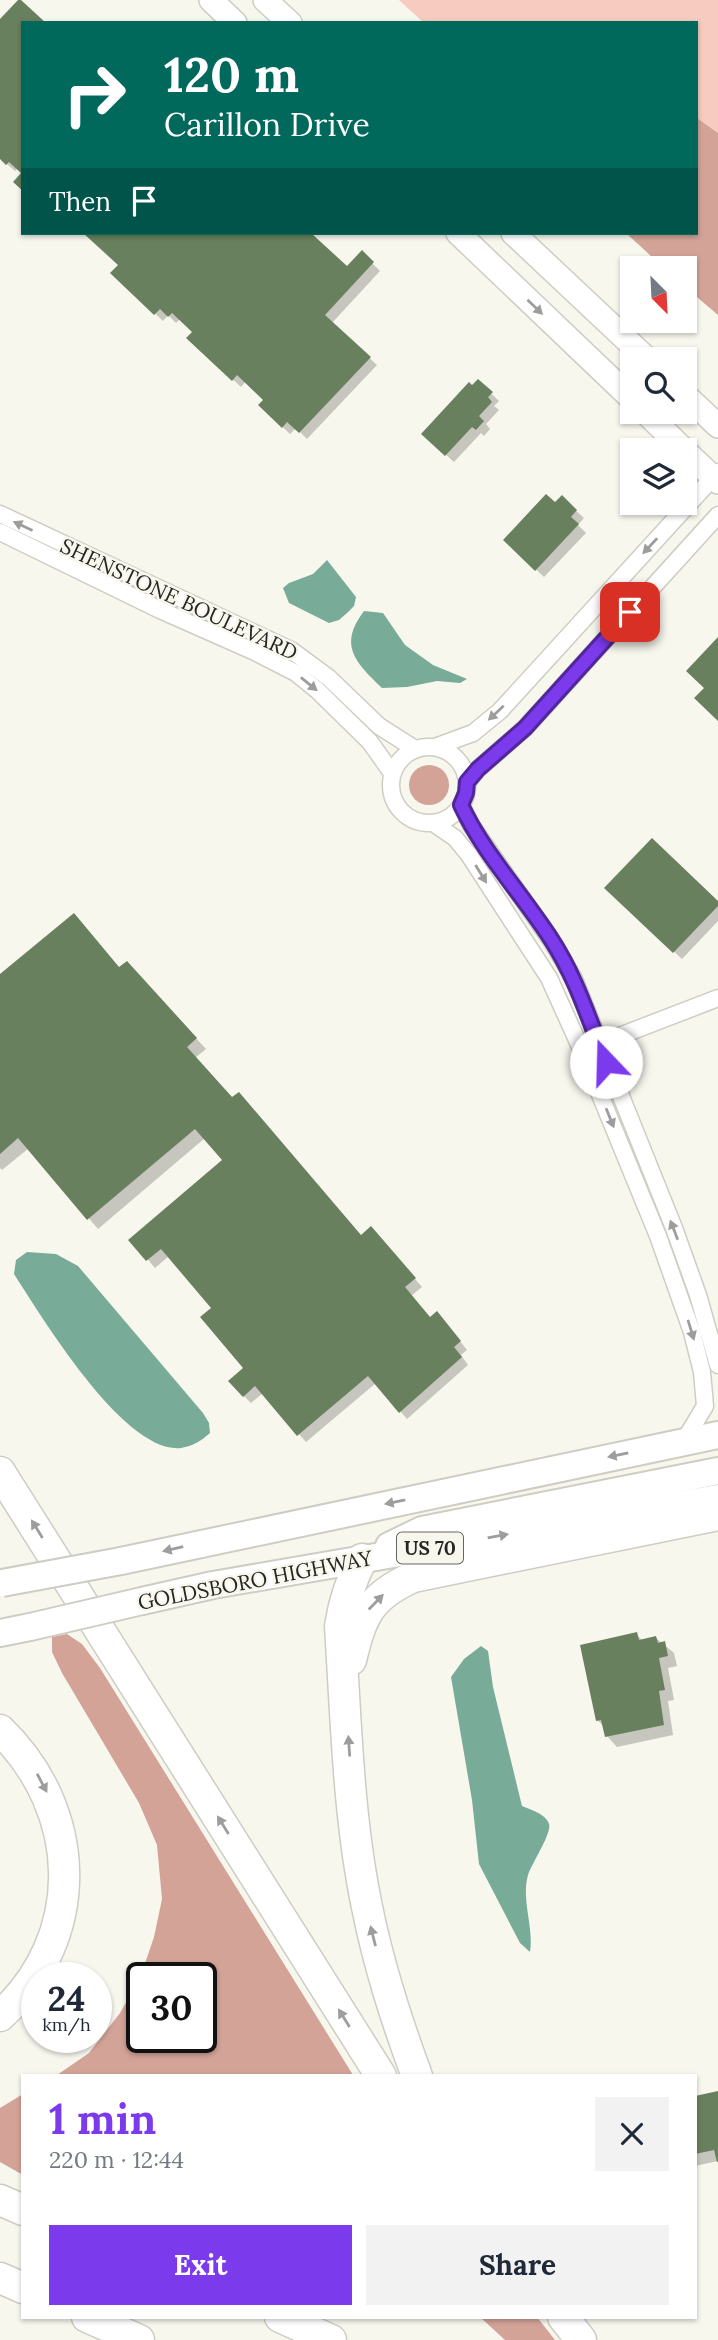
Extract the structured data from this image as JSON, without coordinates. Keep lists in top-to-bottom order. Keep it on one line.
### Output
{"streets":{"main road":["US 70","GOLDSBORO HIGHWAY"],"street":["SHENSTONE BOULEVARD"]},"north":"bottom right","page":{"turn":["120 m","Carillon Drive"],"then":"Then","speed":"24 km/h","limit":"30","heading":["1 min","220 m · 12:44"],"buttons":["Exit","Share"]}}
